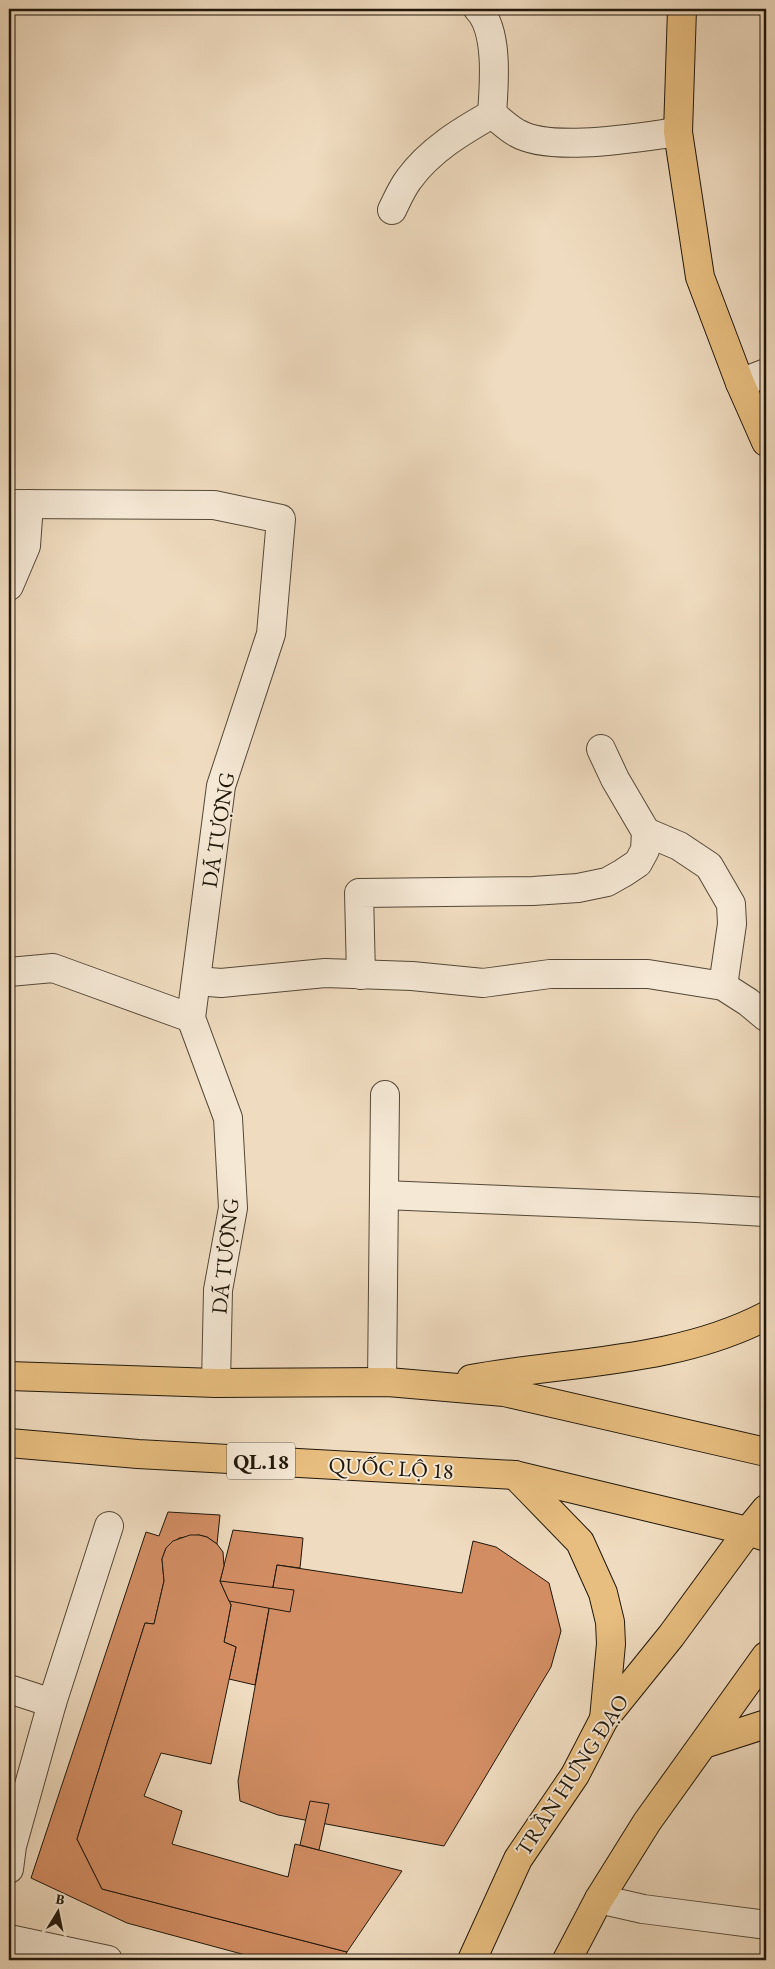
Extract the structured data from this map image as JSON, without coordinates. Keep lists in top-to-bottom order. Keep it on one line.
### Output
{"streets":{"main road":["QL.18","QUỐC LỘ 18","TRẦN HƯNG ĐẠO"],"street":["DÃ TƯỢNG"]},"crossings":[["QUỐC LỘ 18","TRẦN HƯNG ĐẠO"]],"north":"top"}
